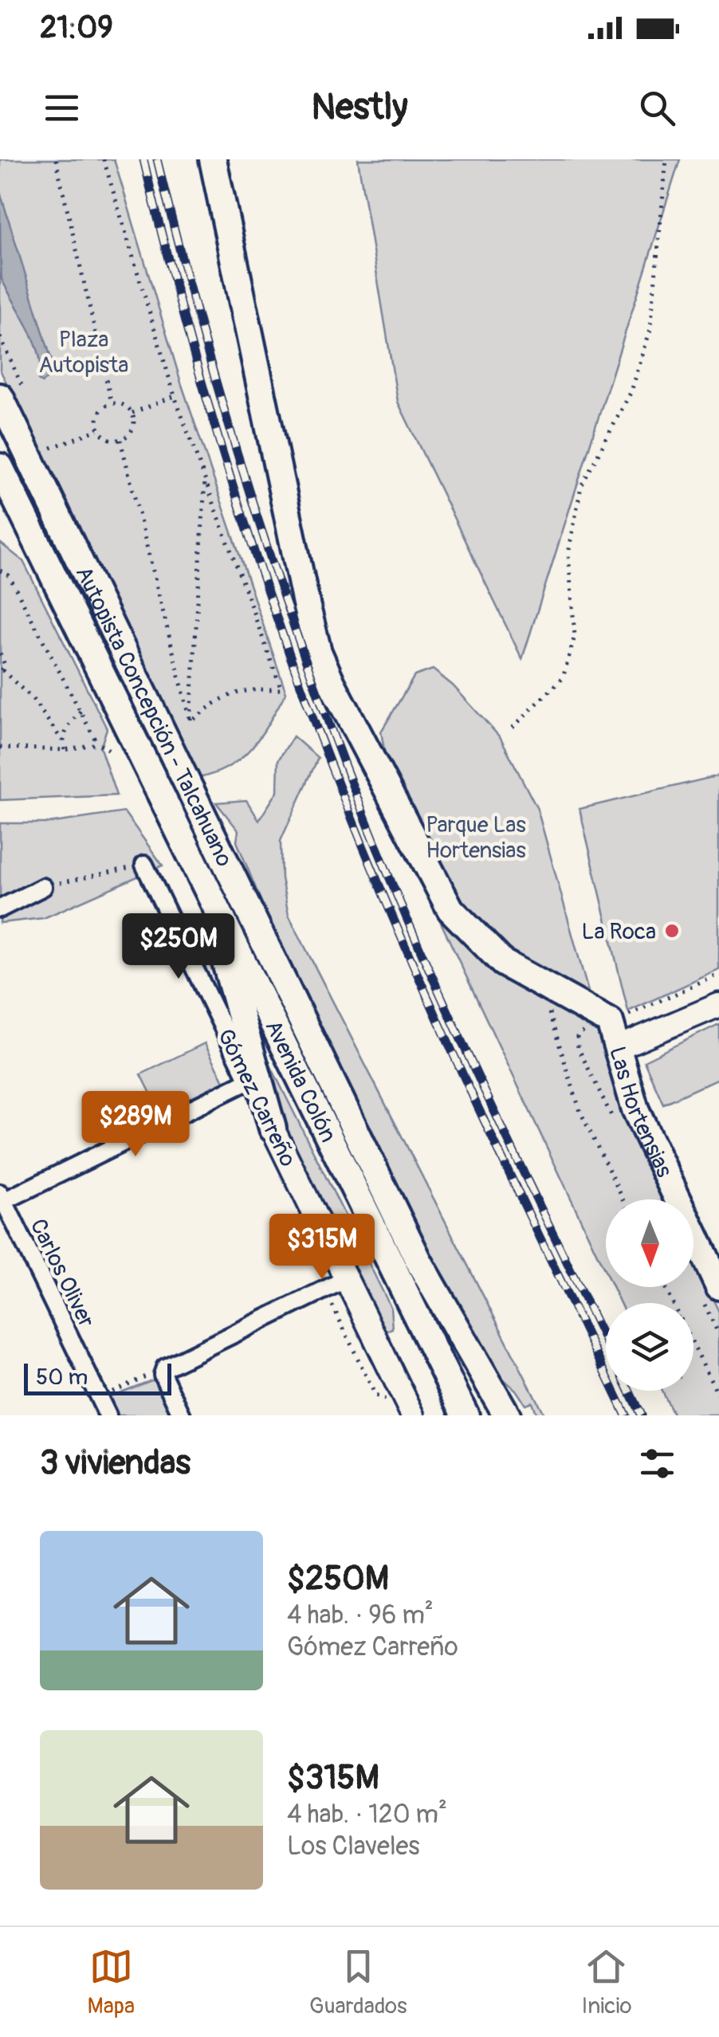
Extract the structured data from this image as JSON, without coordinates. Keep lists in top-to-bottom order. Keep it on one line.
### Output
{"streets":{"main road":["Autopista Concepción - Talcahuano","Avenida Colón","Las Hortensias"],"street":["Gómez Carreño","Carlos Oliver"]},"crossings":[["Autopista Concepción - Talcahuano","Avenida Colón"]],"parks":["Plaza Autopista","Parque Las Hortensias"],"places":["La Roca"],"scale_bar":"50 m","north":"bottom","page":{"status":"21:09","header":"Nestly","price":["$250M","$289M","$315M"],"scale":"50 m","heading":"3 viviendas","list":[{"name":"$250M","note":"4 hab. · 96 m² · Gómez Carreño"},{"name":"$315M","note":"4 hab. · 120 m² · Los Claveles"}],"tabs":["Mapa","Guardados","Inicio"]}}
